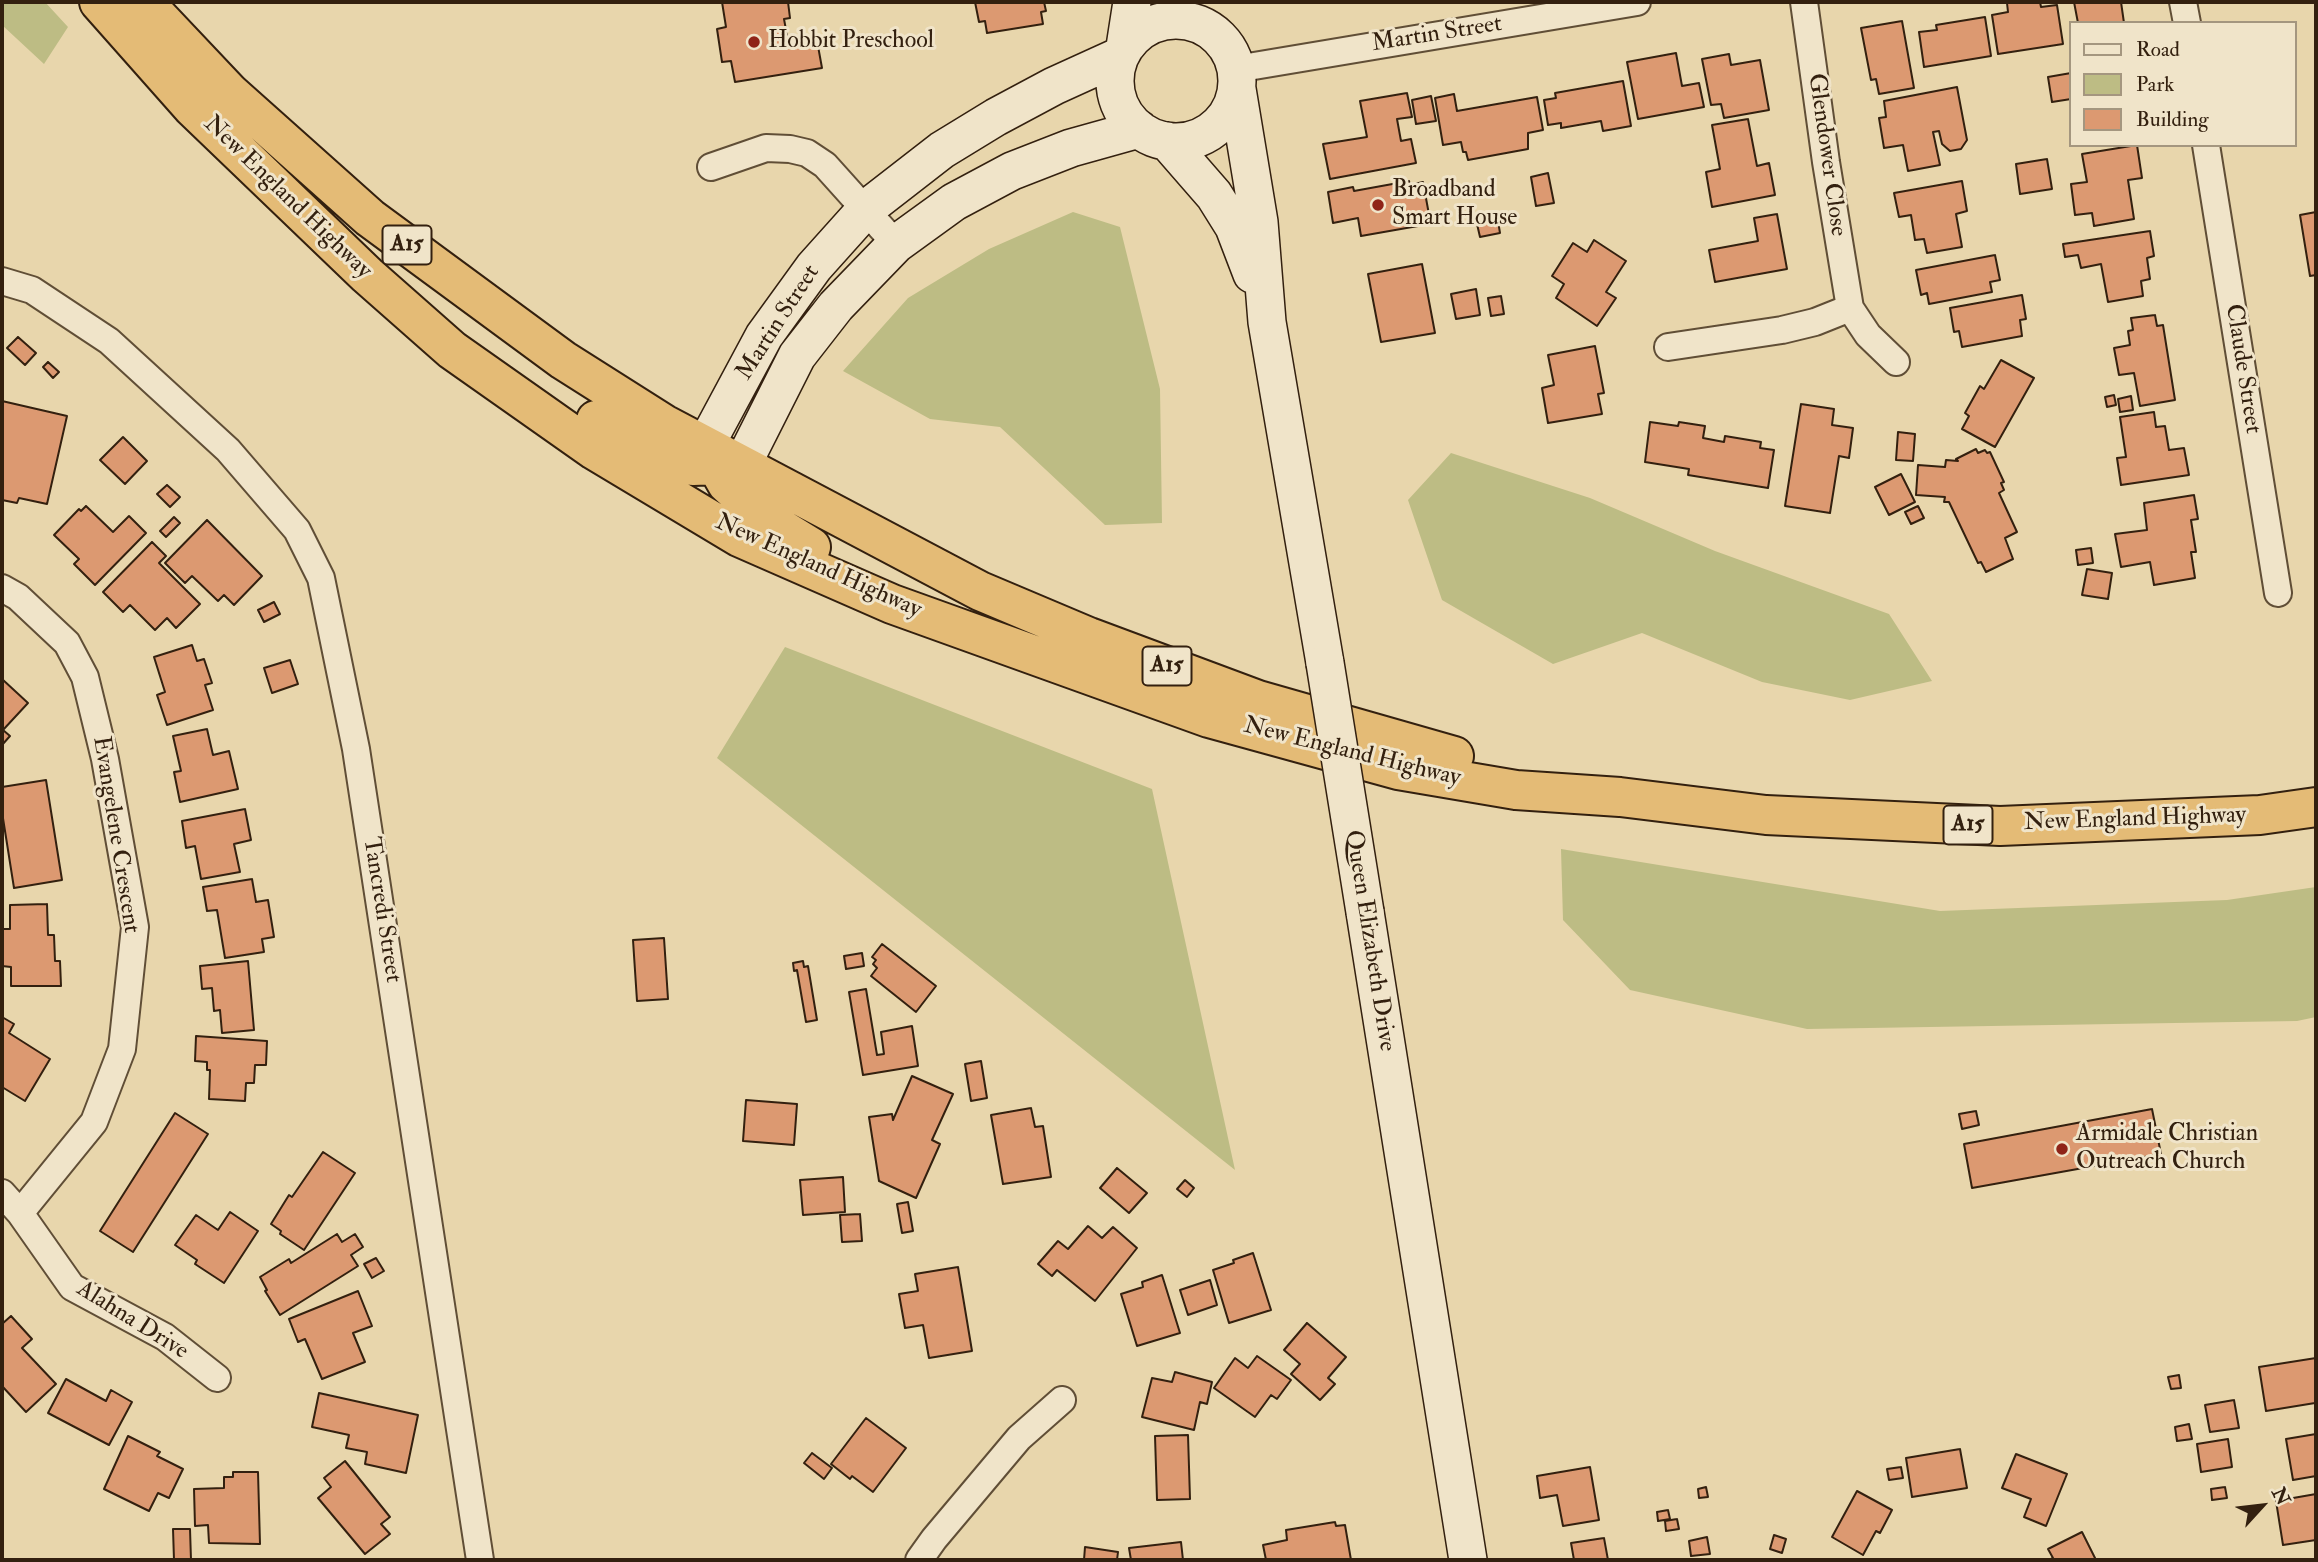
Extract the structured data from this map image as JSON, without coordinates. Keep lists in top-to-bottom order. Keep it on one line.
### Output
{"streets":{"highway":["New England Highway","A15"],"street":["Martin Street","Glendower Close","Claude Street","Evangelene Crescent","Tancredi Street","Queen Elizabeth Drive","Alahna Drive"]},"crossings":[["Martin Street","New England Highway"],["Martin Street","Queen Elizabeth Drive"],["Evangelene Crescent","Alahna Drive"]],"places":["Hobbit Preschool","Broadband Smart House","Armidale Christian Outreach Church"],"legend":["Road","Park","Building"],"north":"top right"}
